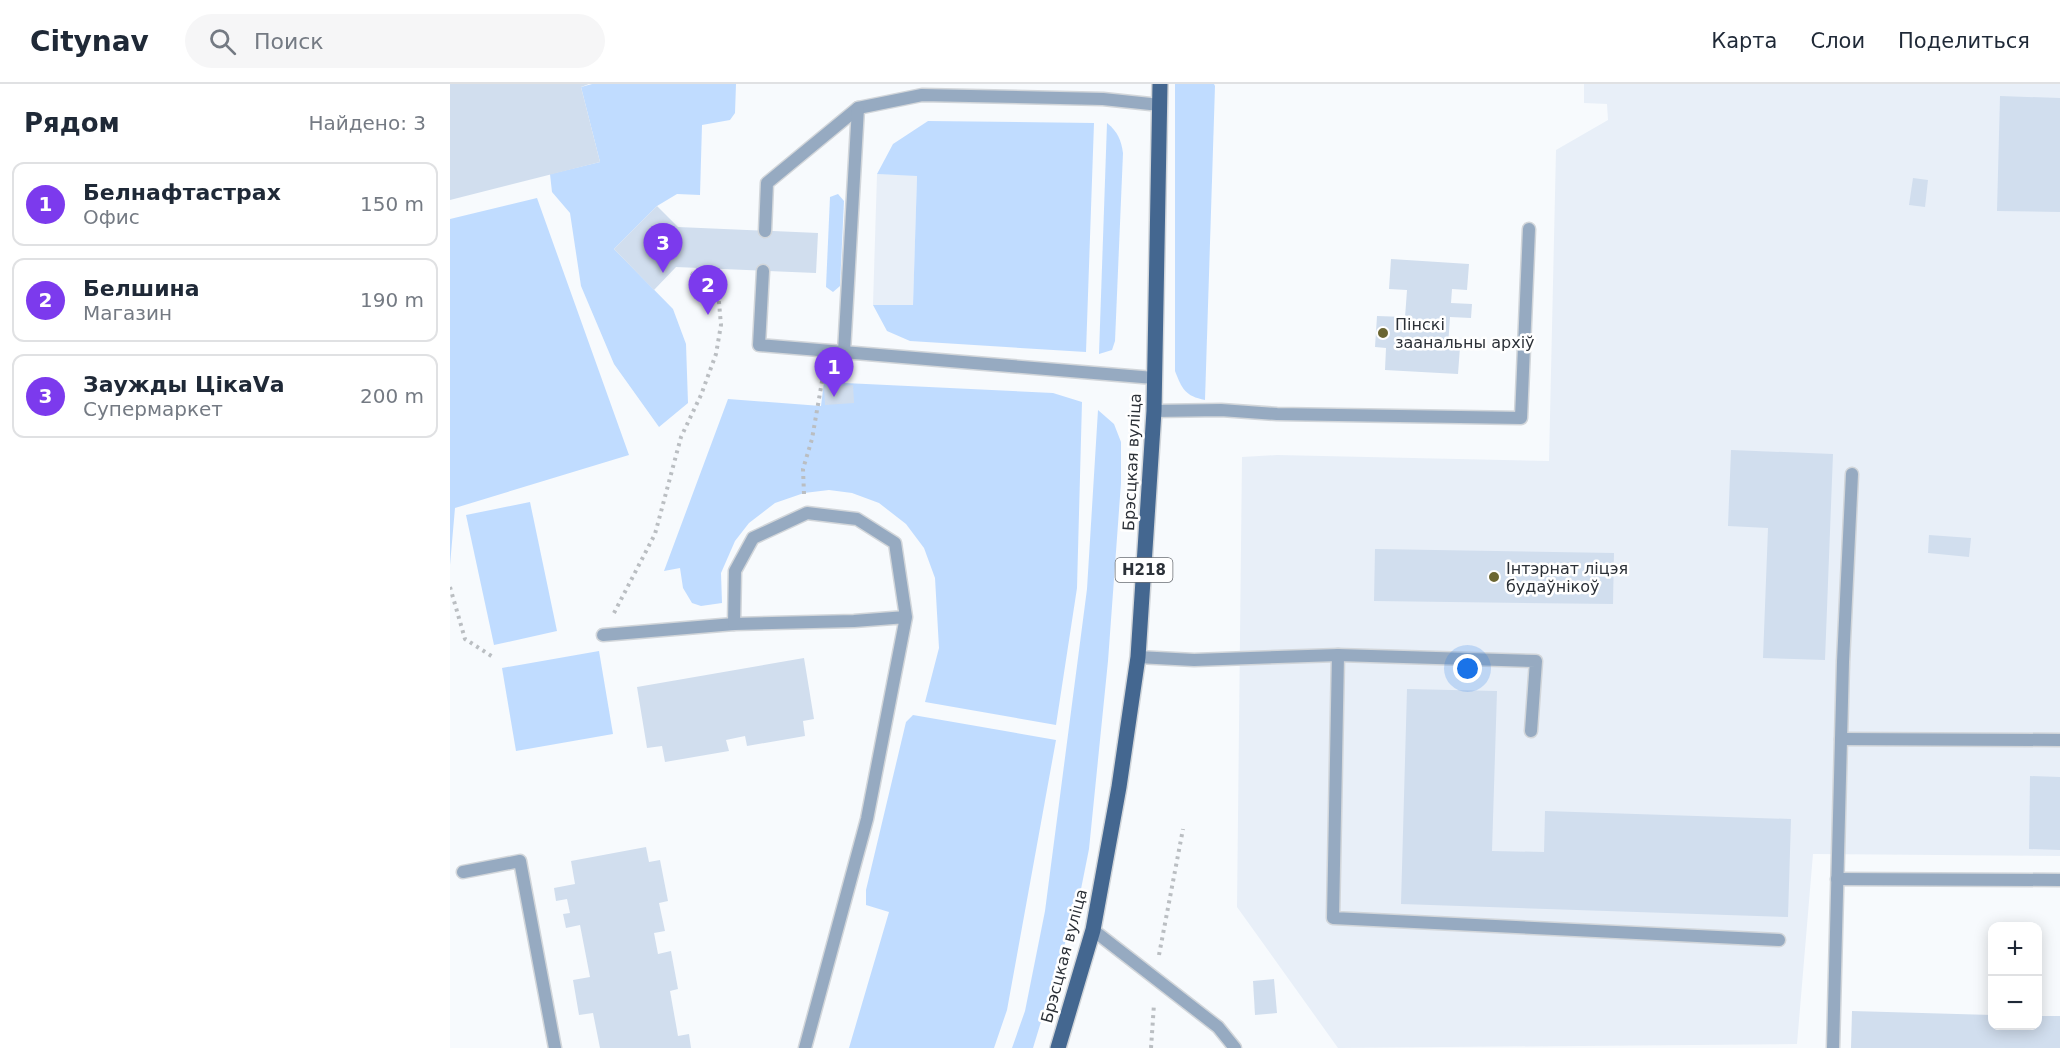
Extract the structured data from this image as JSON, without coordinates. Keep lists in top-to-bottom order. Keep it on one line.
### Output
{"streets":{"main road":["Брэсцкая вуліца","Н218"]},"places":["Пінскі заанальны архіў","Інтэрнат ліцэя будаўнікоў"],"page":{"header":"Citynav","search":"Поиск","nav":["Карта","Слои","Поделиться"],"heading":["Рядом","Найдено: 3"],"list":[{"mark":"1","name":"Белнафтастрах","note":"Офис","value":"150 m"},{"mark":"2","name":"Белшина","note":"Магазин","value":"190 m"},{"mark":"3","name":"Заужды ЦікаVа","note":"Супермаркет","value":"200 m"}],"pins":["3","2","1"],"map_buttons":["+","−"]}}
